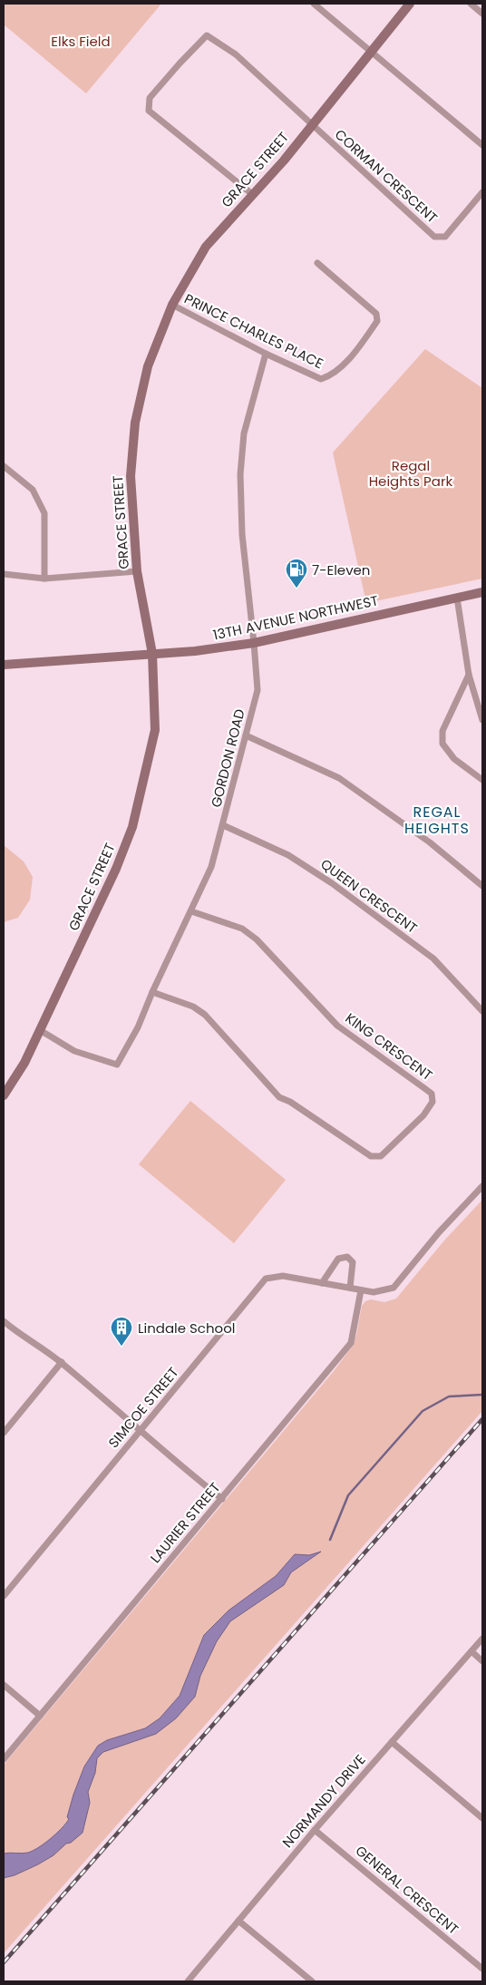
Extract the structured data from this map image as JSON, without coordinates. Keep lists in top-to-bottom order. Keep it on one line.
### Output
{"streets":{"street":["GRACE STREET","CORMAN CRESCENT","PRINCE CHARLES PLACE","13TH AVENUE NORTHWEST","GORDON ROAD","QUEEN CRESCENT","KING CRESCENT","SIMCOE STREET","LAURIER STREET","NORMANDY DRIVE","GENERAL CRESCENT"]},"crossings":[["GRACE STREET","CORMAN CRESCENT"],["GRACE STREET","PRINCE CHARLES PLACE"],["GRACE STREET","13TH AVENUE NORTHWEST"],["GRACE STREET","GORDON ROAD"],["PRINCE CHARLES PLACE","GORDON ROAD"],["13TH AVENUE NORTHWEST","GORDON ROAD"],["GORDON ROAD","QUEEN CRESCENT"],["GORDON ROAD","KING CRESCENT"],["SIMCOE STREET","LAURIER STREET"],["NORMANDY DRIVE","GENERAL CRESCENT"]],"districts":["REGAL HEIGHTS"],"parks":["Elks Field","Regal Heights Park"],"places":{"fuel station":["7-Eleven"],"building":["Lindale School"]}}
